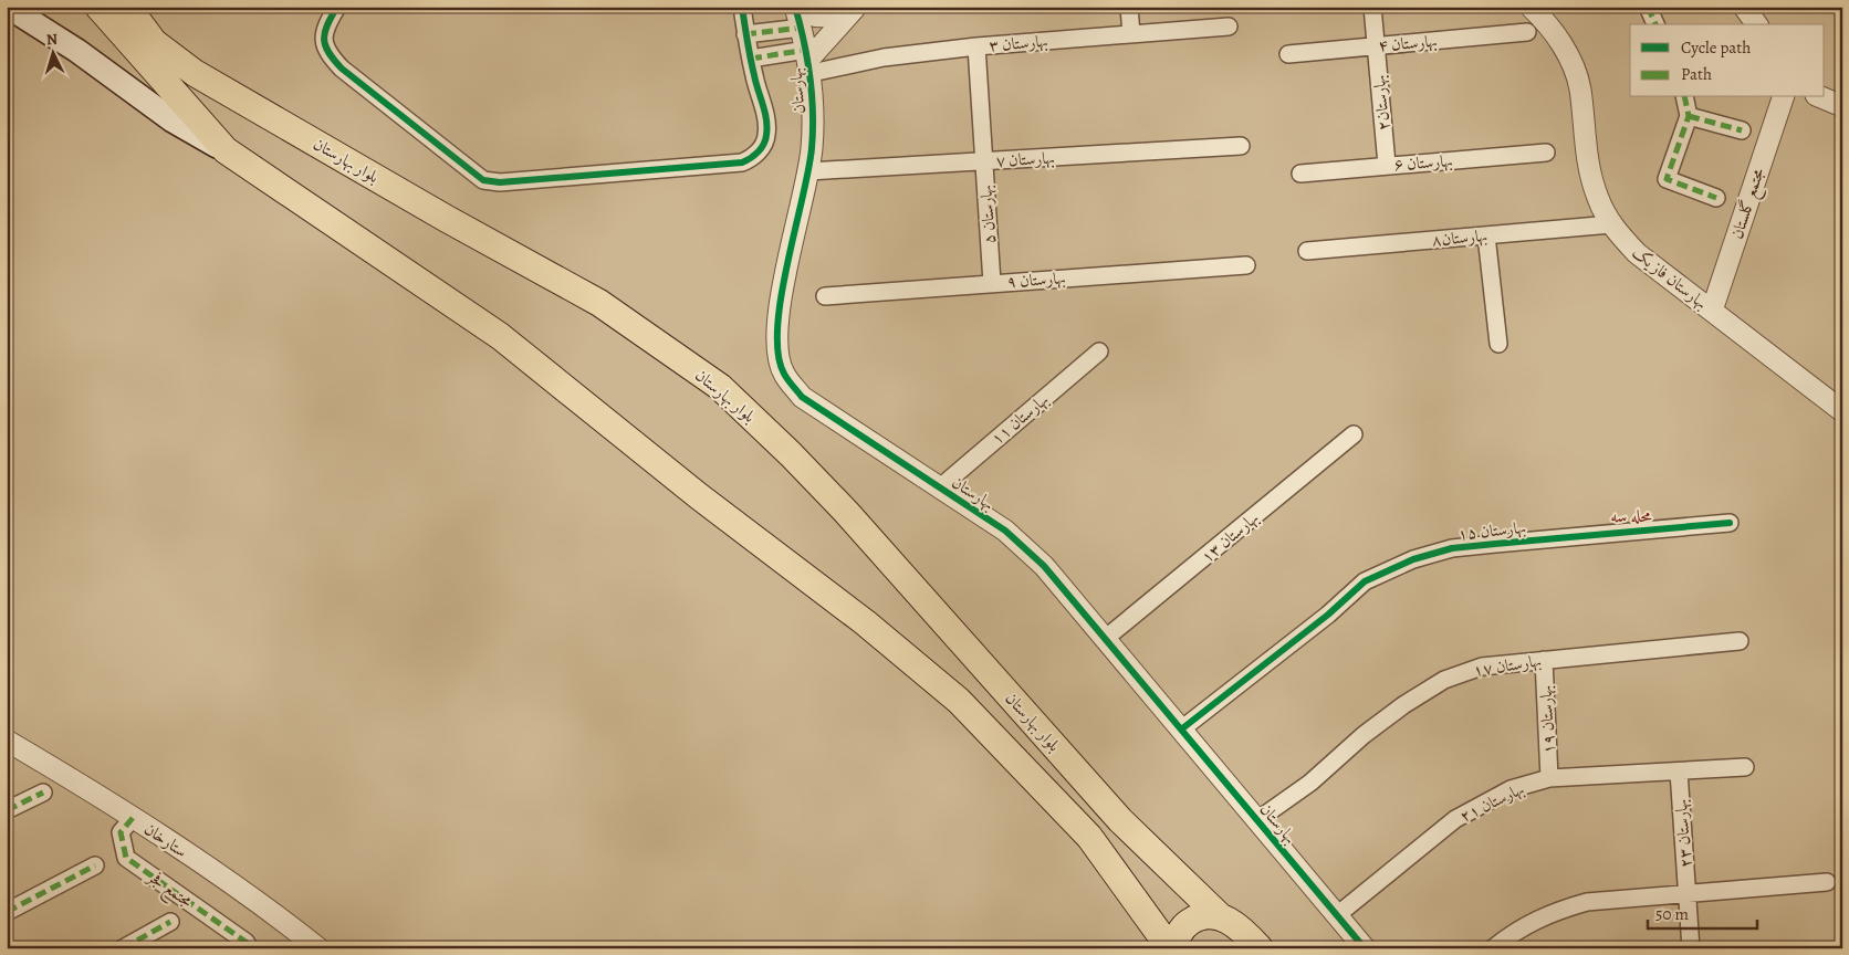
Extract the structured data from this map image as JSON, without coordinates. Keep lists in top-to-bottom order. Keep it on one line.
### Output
{"streets":{"main road":["بلوار بهارستان"],"street":["بهارستان ۳","بهارستان ۴","بهارستان","بهارستان۲","بهارستان ۷","بهارستان ۶","مجتمع گلستان","بهارستان ۵","بهارستان۸","بهارستان فاز یک","بهارستان ۹","بهارستان ۱۱","بهارستان ۱۵","بهارستان ۱۳","بهارستان ۱۷","بهارستان ۱۹","بهارستان ۲۱","بهارستان ۲۳","ستارخان","مجتمع فجر"]},"crossings":[["بهارستان ۳","بهارستان"],["بهارستان ۳","بهارستان ۵"],["بهارستان ۴","بهارستان۲"],["بهارستان","بهارستان ۷"],["بهارستان","بهارستان ۱۱"],["بهارستان","بهارستان ۱۵"],["بهارستان","بهارستان ۱۳"],["بهارستان","بهارستان ۱۷"],["بهارستان","بهارستان ۲۱"],["بهارستان۲","بهارستان ۶"],["بهارستان ۷","بهارستان ۵"],["مجتمع گلستان","بهارستان فاز یک"],["بهارستان ۵","بهارستان ۹"],["بهارستان۸","بهارستان فاز یک"],["بهارستان ۱۷","بهارستان ۱۹"],["بهارستان ۱۹","بهارستان ۲۱"],["بهارستان ۲۱","بهارستان ۲۳"],["ستارخان","مجتمع فجر"]],"districts":["محله سه"],"legend":["Cycle path","Path"],"scale_bar":"50 m","north":"top"}
